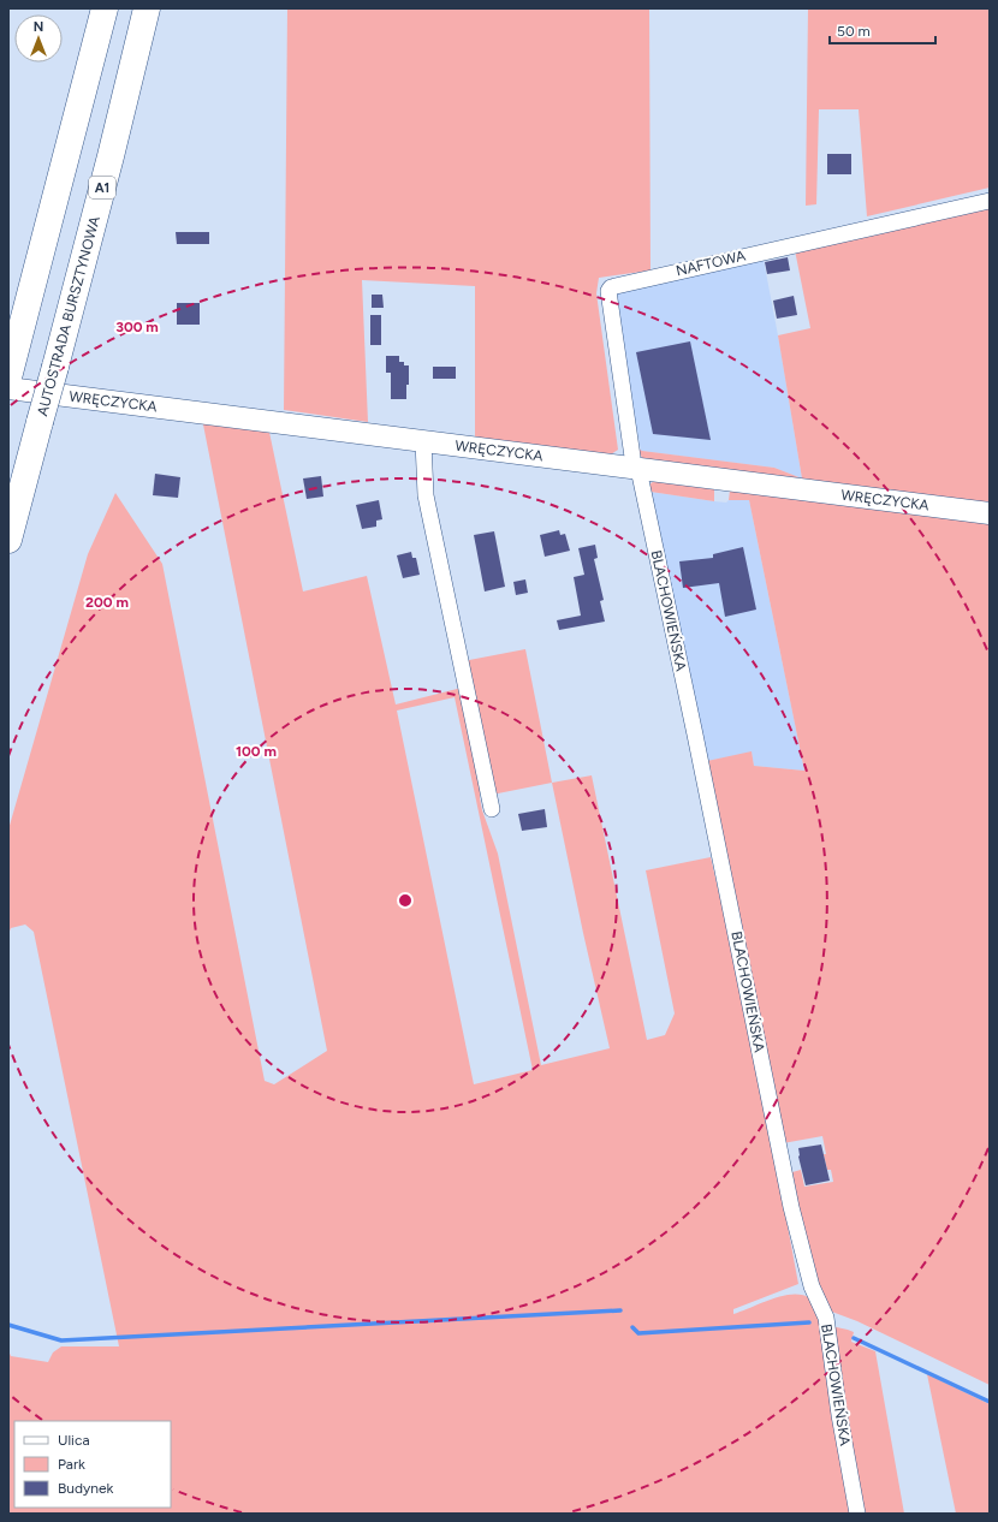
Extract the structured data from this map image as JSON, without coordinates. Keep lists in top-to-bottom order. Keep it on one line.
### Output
{"streets":{"highway":["A1","AUTOSTRADA BURSZTYNOWA"],"main road":["WRĘCZYCKA"],"street":["NAFTOWA","BLACHOWIEŃSKA"]},"crossings":[["NAFTOWA","WRĘCZYCKA"],["NAFTOWA","BLACHOWIEŃSKA"],["WRĘCZYCKA","BLACHOWIEŃSKA"]],"legend":["Ulica","Park","Budynek"],"scale_bar":"50 m","north":"top","rings":["300 m","200 m","100 m"]}
